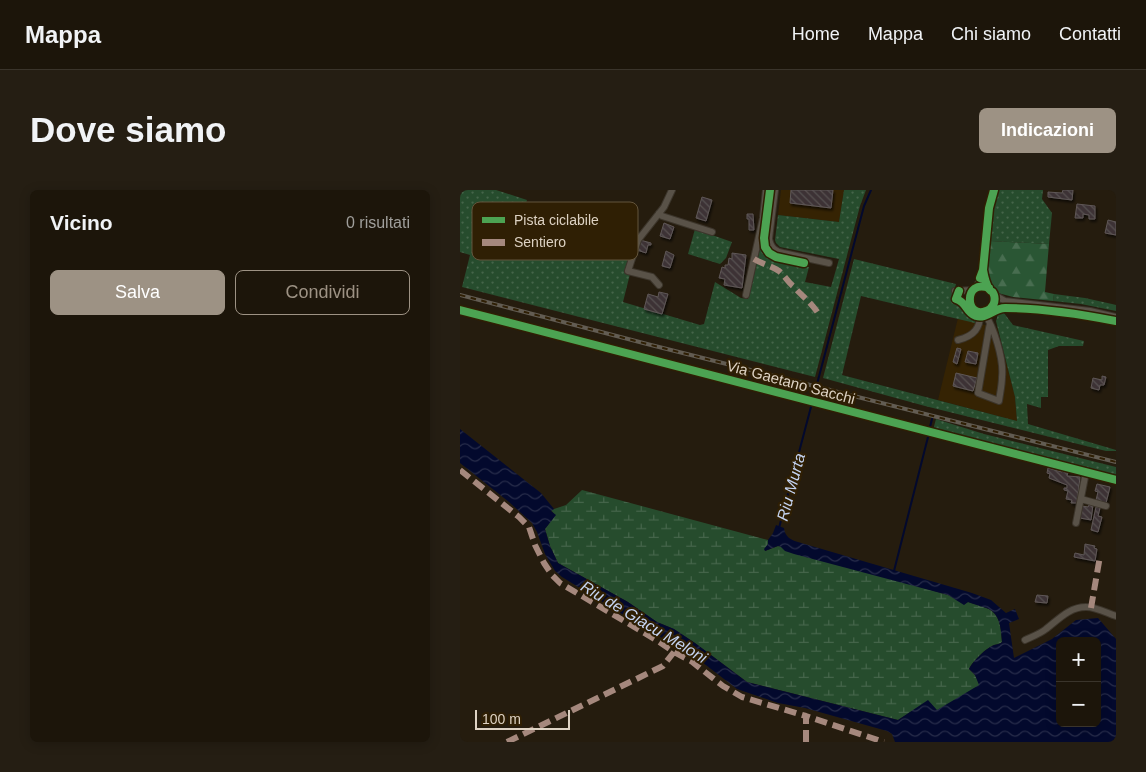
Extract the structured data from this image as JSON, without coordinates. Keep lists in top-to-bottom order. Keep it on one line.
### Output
{"streets":{"street":["Via Gaetano Sacchi"]},"water":["Riu Murta","Riu de Giacu Meloni"],"legend":["Pista ciclabile","Sentiero"],"scale_bar":"100 m","page":{"header":"Mappa","nav":["Home","Mappa","Chi siamo","Contatti"],"buttons":["Indicazioni",["Salva","Condividi"]],"title":"Dove siamo","heading":["Vicino","0 risultati"],"map_buttons":["+","−"],"scale":"100 m"}}
